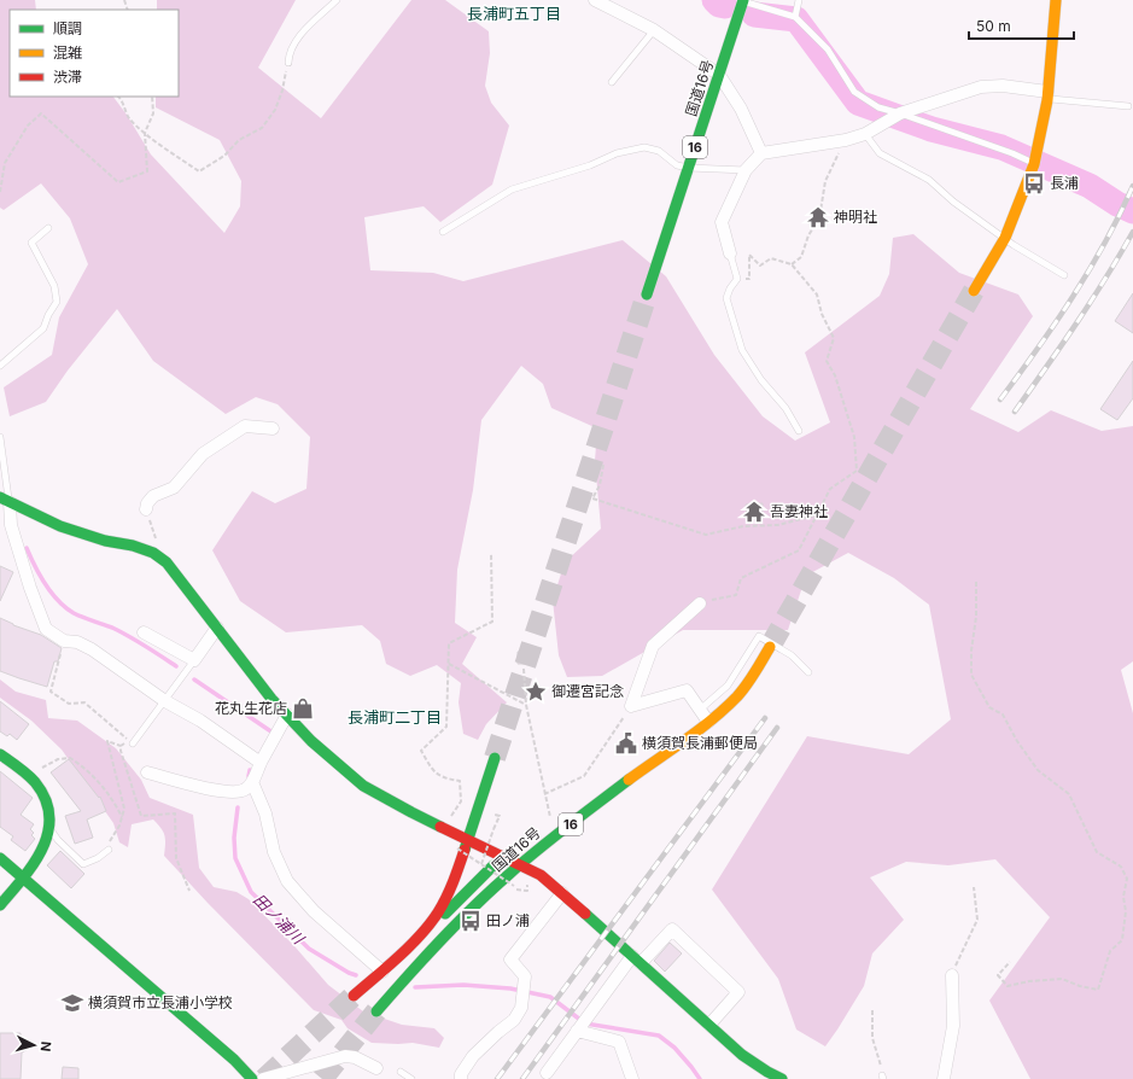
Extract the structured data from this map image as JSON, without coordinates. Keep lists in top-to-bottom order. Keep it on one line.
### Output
{"streets":{"main road":["国道16号","16"]},"districts":["長浦町五丁目","長浦町二丁目"],"water":["田ノ浦川"],"places":{"bus stop":["長浦","田ノ浦"],"temple":["神明社","吾妻神社"],"place":["御遷宮記念"],"shop":["花丸生花店"],"public building":["横須賀長浦郵便局"],"school or university":["横須賀市立長浦小学校"]},"legend":["順調","混雑","渋滞"],"scale_bar":"50 m","north":"right"}
